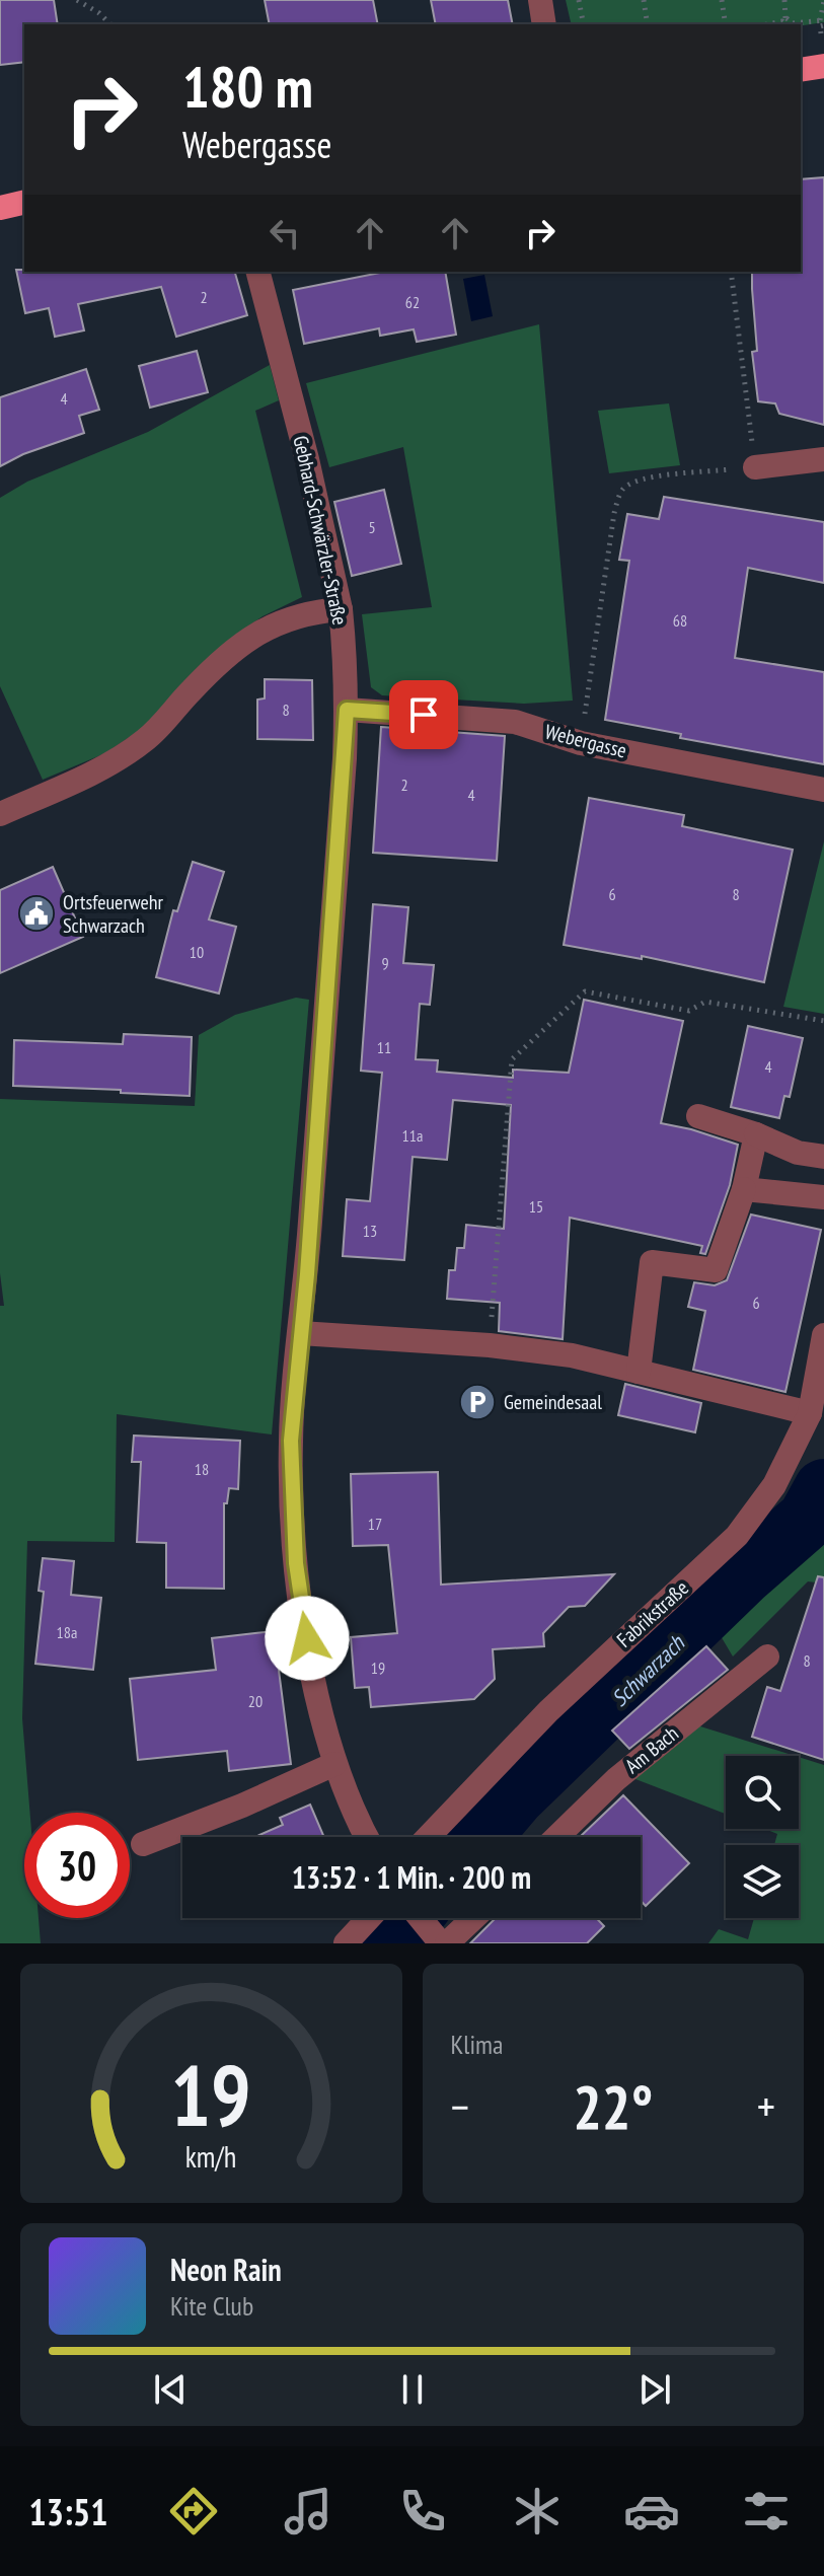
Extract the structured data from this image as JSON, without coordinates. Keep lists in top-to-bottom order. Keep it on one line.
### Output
{"streets":{"street":["Gebhard-Schwärzler-Straße","Webergasse","Fabrikstraße","Am Bach"]},"crossings":[["Gebhard-Schwärzler-Straße","Webergasse"]],"water":["Schwarzach"],"places":{"public building":["Ortsfeuerwehr Schwarzach"],"parking":["Gemeindesaal"]},"house_numbers":["2","62","4","5","68","8","2","4","6","8","10","9","11","4","11a","15","13","6","18","17","18a","8","19","20"],"page":{"turn":["180 m","Webergasse"],"limit":"30","trip":"13:52 · 1 Min. · 200 m","tile":"Klima","heat":["−","22°","+"],"song":["Neon Rain","Kite Club"],"tabs":"13:51","gauge":["19","km/h"]}}
